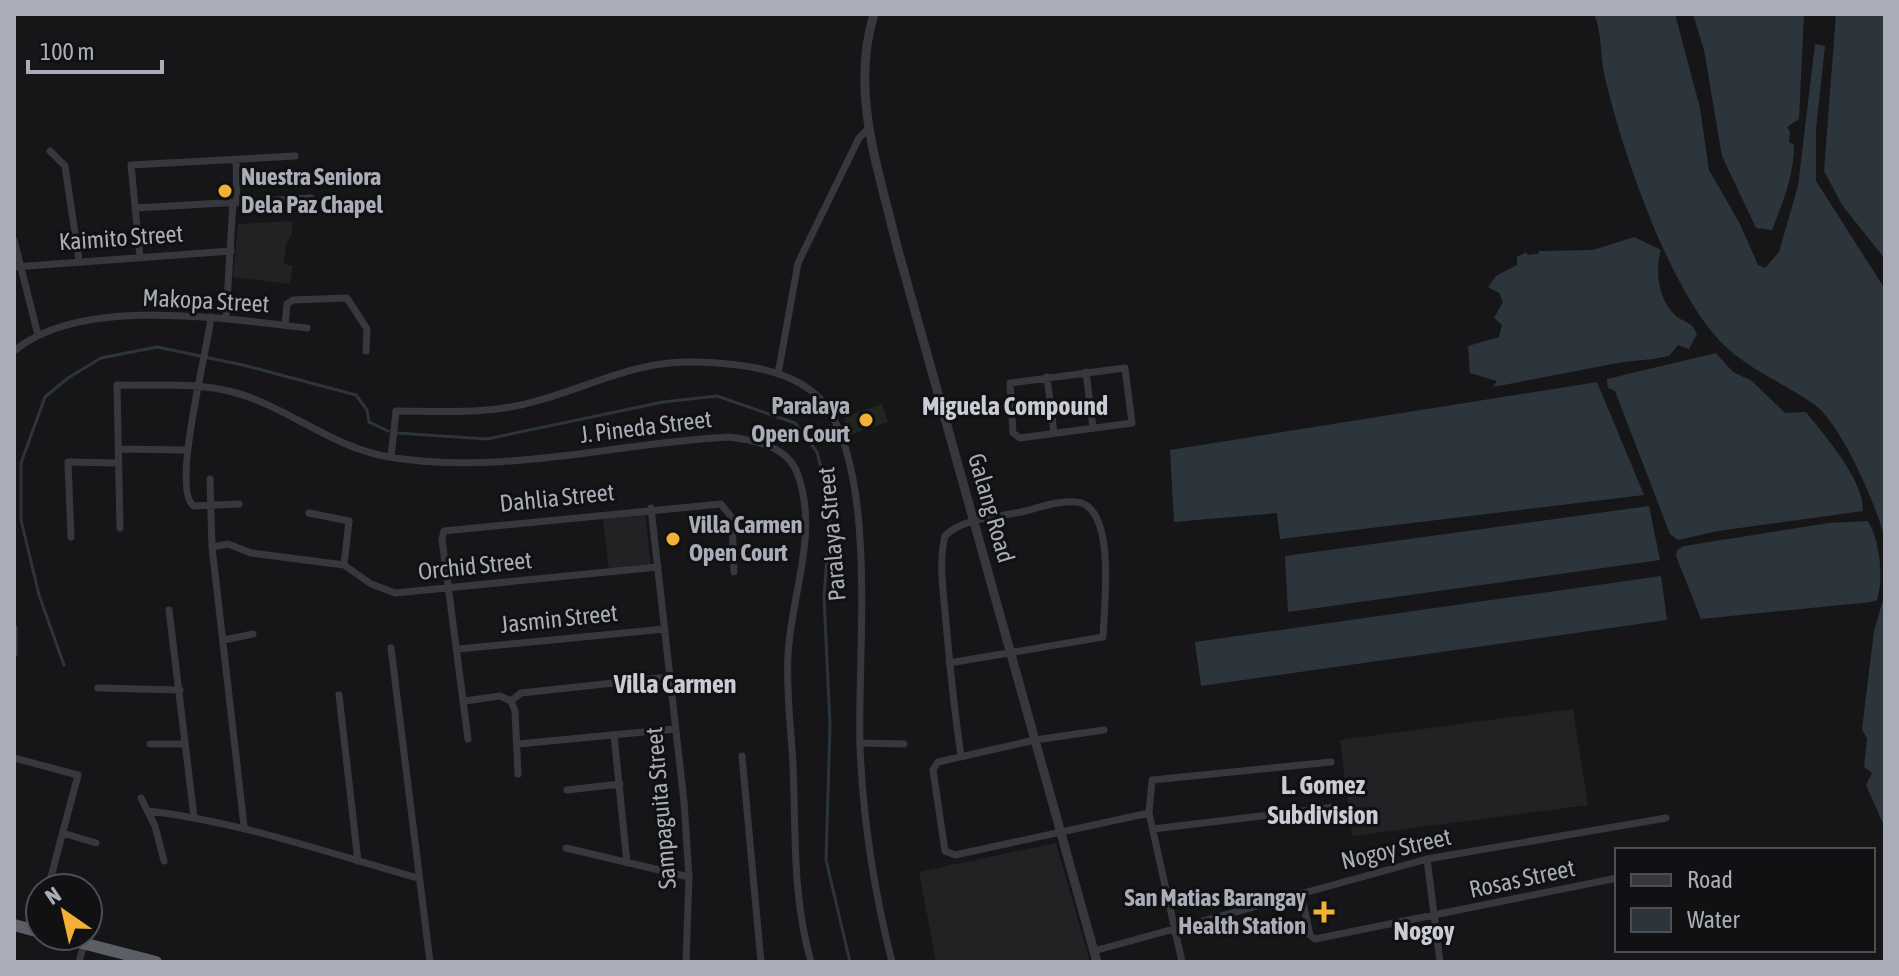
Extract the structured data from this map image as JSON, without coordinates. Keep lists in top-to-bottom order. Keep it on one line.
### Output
{"streets":{"street":["Kaimito Street","Makopa Street","J. Pineda Street","Dahlia Street","Galang Road","Paralaya Street","Orchid Street","Jasmin Street","Sampaguita Street","Nogoy Street","Rosas Street"]},"crossings":[["J. Pineda Street","Paralaya Street"],["Dahlia Street","Orchid Street"],["Dahlia Street","Jasmin Street"],["Dahlia Street","Sampaguita Street"],["Galang Road","Nogoy Street"],["Orchid Street","Sampaguita Street"],["Jasmin Street","Sampaguita Street"],["Nogoy Street","Rosas Street"]],"districts":["Miguela Compound","Villa Carmen","L. Gomez Subdivision","Nogoy"],"places":{"other":["Nuestra Seniora Dela Paz Chapel","Paralaya Open Court","Villa Carmen Open Court"],"health":["San Matias Barangay Health Station"]},"legend":["Road","Water"],"scale_bar":"100 m","north":"top left"}
